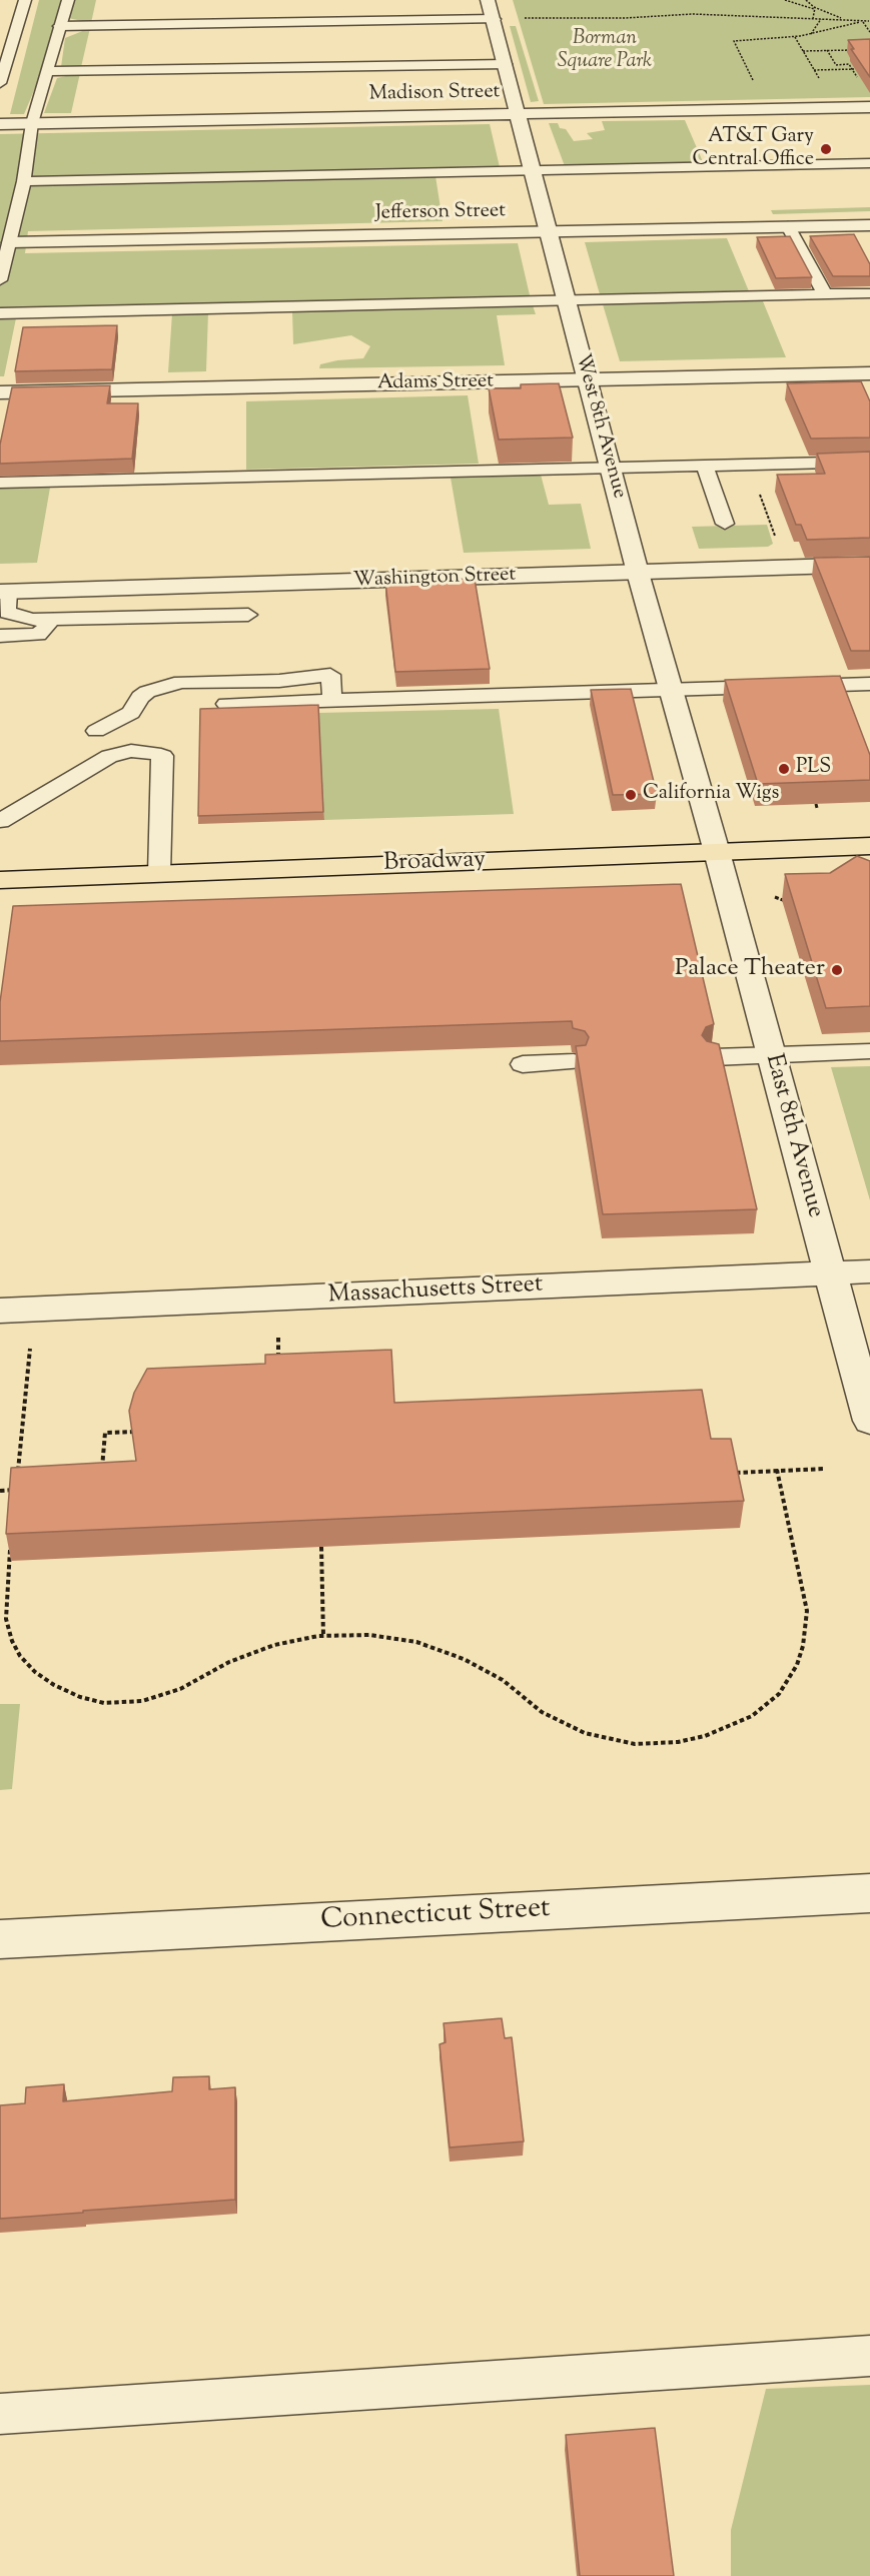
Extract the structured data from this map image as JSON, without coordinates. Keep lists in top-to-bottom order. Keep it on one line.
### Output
{"streets":{"main road":["Broadway"],"street":["Madison Street","Jefferson Street","Adams Street","West 8th Avenue","Washington Street","East 8th Avenue","Massachusetts Street","Connecticut Street"]},"crossings":[["Madison Street","West 8th Avenue"],["Jefferson Street","West 8th Avenue"],["Adams Street","West 8th Avenue"],["West 8th Avenue","Washington Street"],["West 8th Avenue","Broadway"],["West 8th Avenue","East 8th Avenue"],["Broadway","East 8th Avenue"],["East 8th Avenue","Massachusetts Street"]],"parks":["Borman Square Park"],"places":["AT&T Gary Central Office","PLS","California Wigs","Palace Theater"]}
